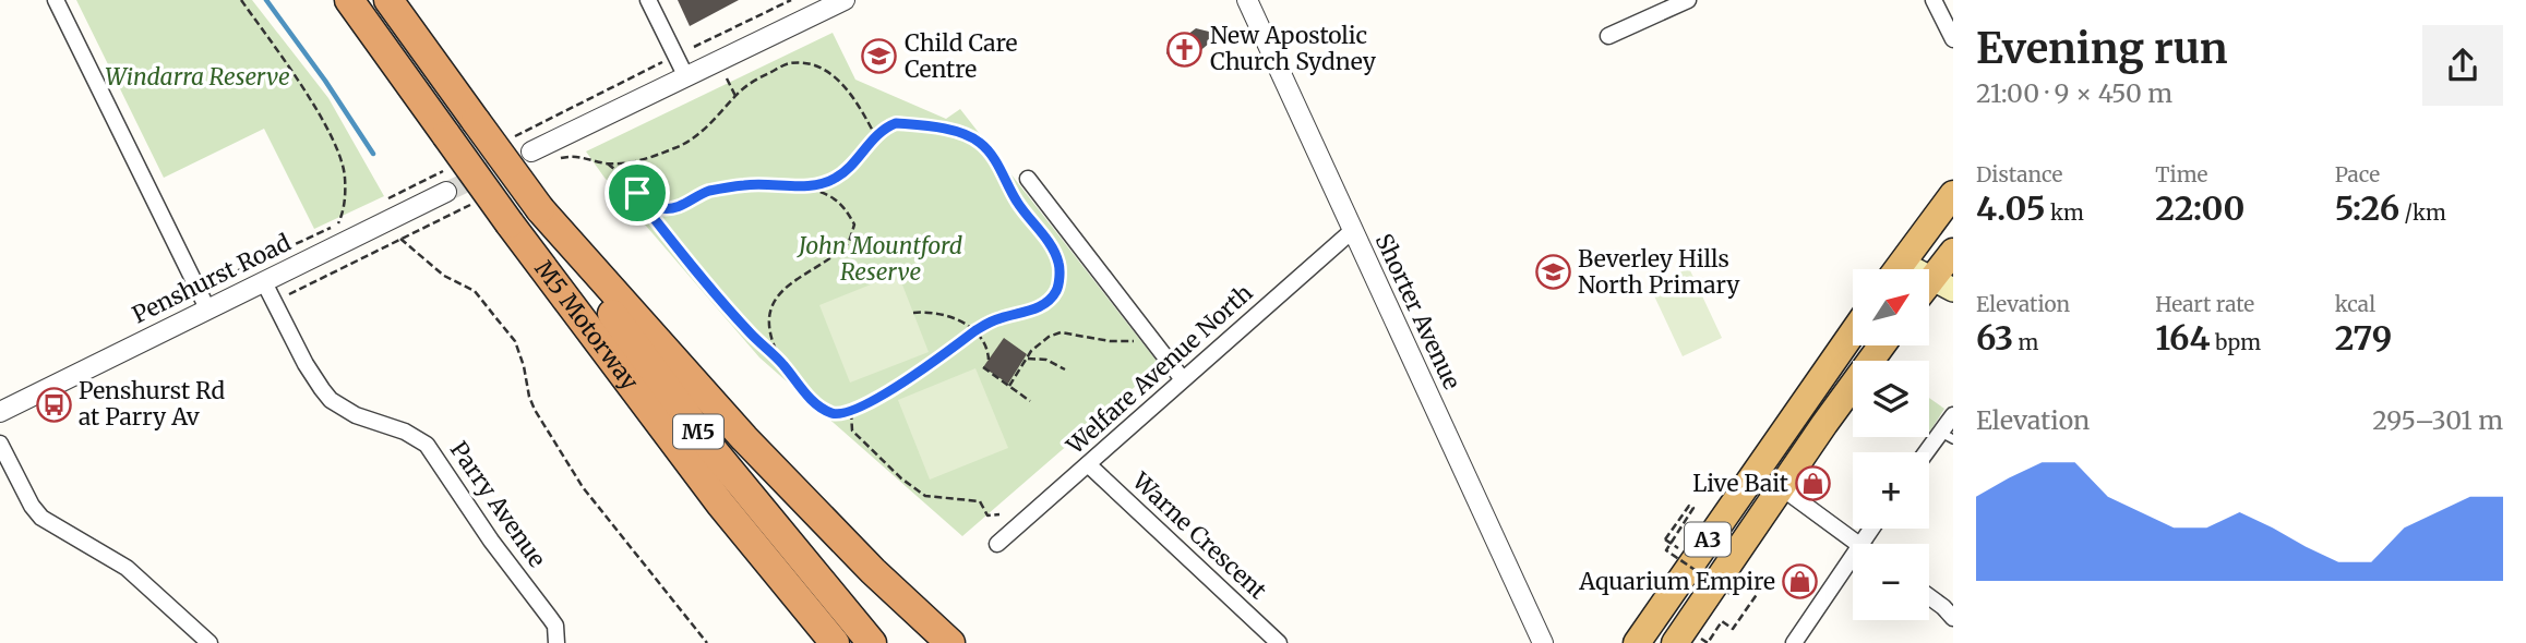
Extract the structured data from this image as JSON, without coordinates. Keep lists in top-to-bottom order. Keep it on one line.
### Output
{"streets":{"highway":["M5 Motorway","M5","A3"],"street":["Penshurst Road","Shorter Avenue","Welfare Avenue North","Parry Avenue","Warne Crescent"]},"crossings":[["Penshurst Road","Parry Avenue"],["Shorter Avenue","Welfare Avenue North"],["M5 Motorway","M5"],["Welfare Avenue North","Warne Crescent"]],"parks":["Windarra Reserve","John Mountford Reserve"],"places":{"church":["New Apostolic Church Sydney"],"school or university":["Child Care Centre","Beverley Hills North Primary"],"bus stop":["Penshurst Rd at Parry Av"],"shop":["Live Bait","Aquarium Empire"]},"north":"top right","page":{"heading":["Evening run","21:00 · 9 × 450 m"],"stats":[["Distance","4.05 km"],["Time","22:00"],["Pace","5:26 /km"],["Elevation","63 m"],["Heart rate","164 bpm"],["kcal","279"]],"map_buttons":["+","−"],"chart":["Elevation","295–301 m"]}}
